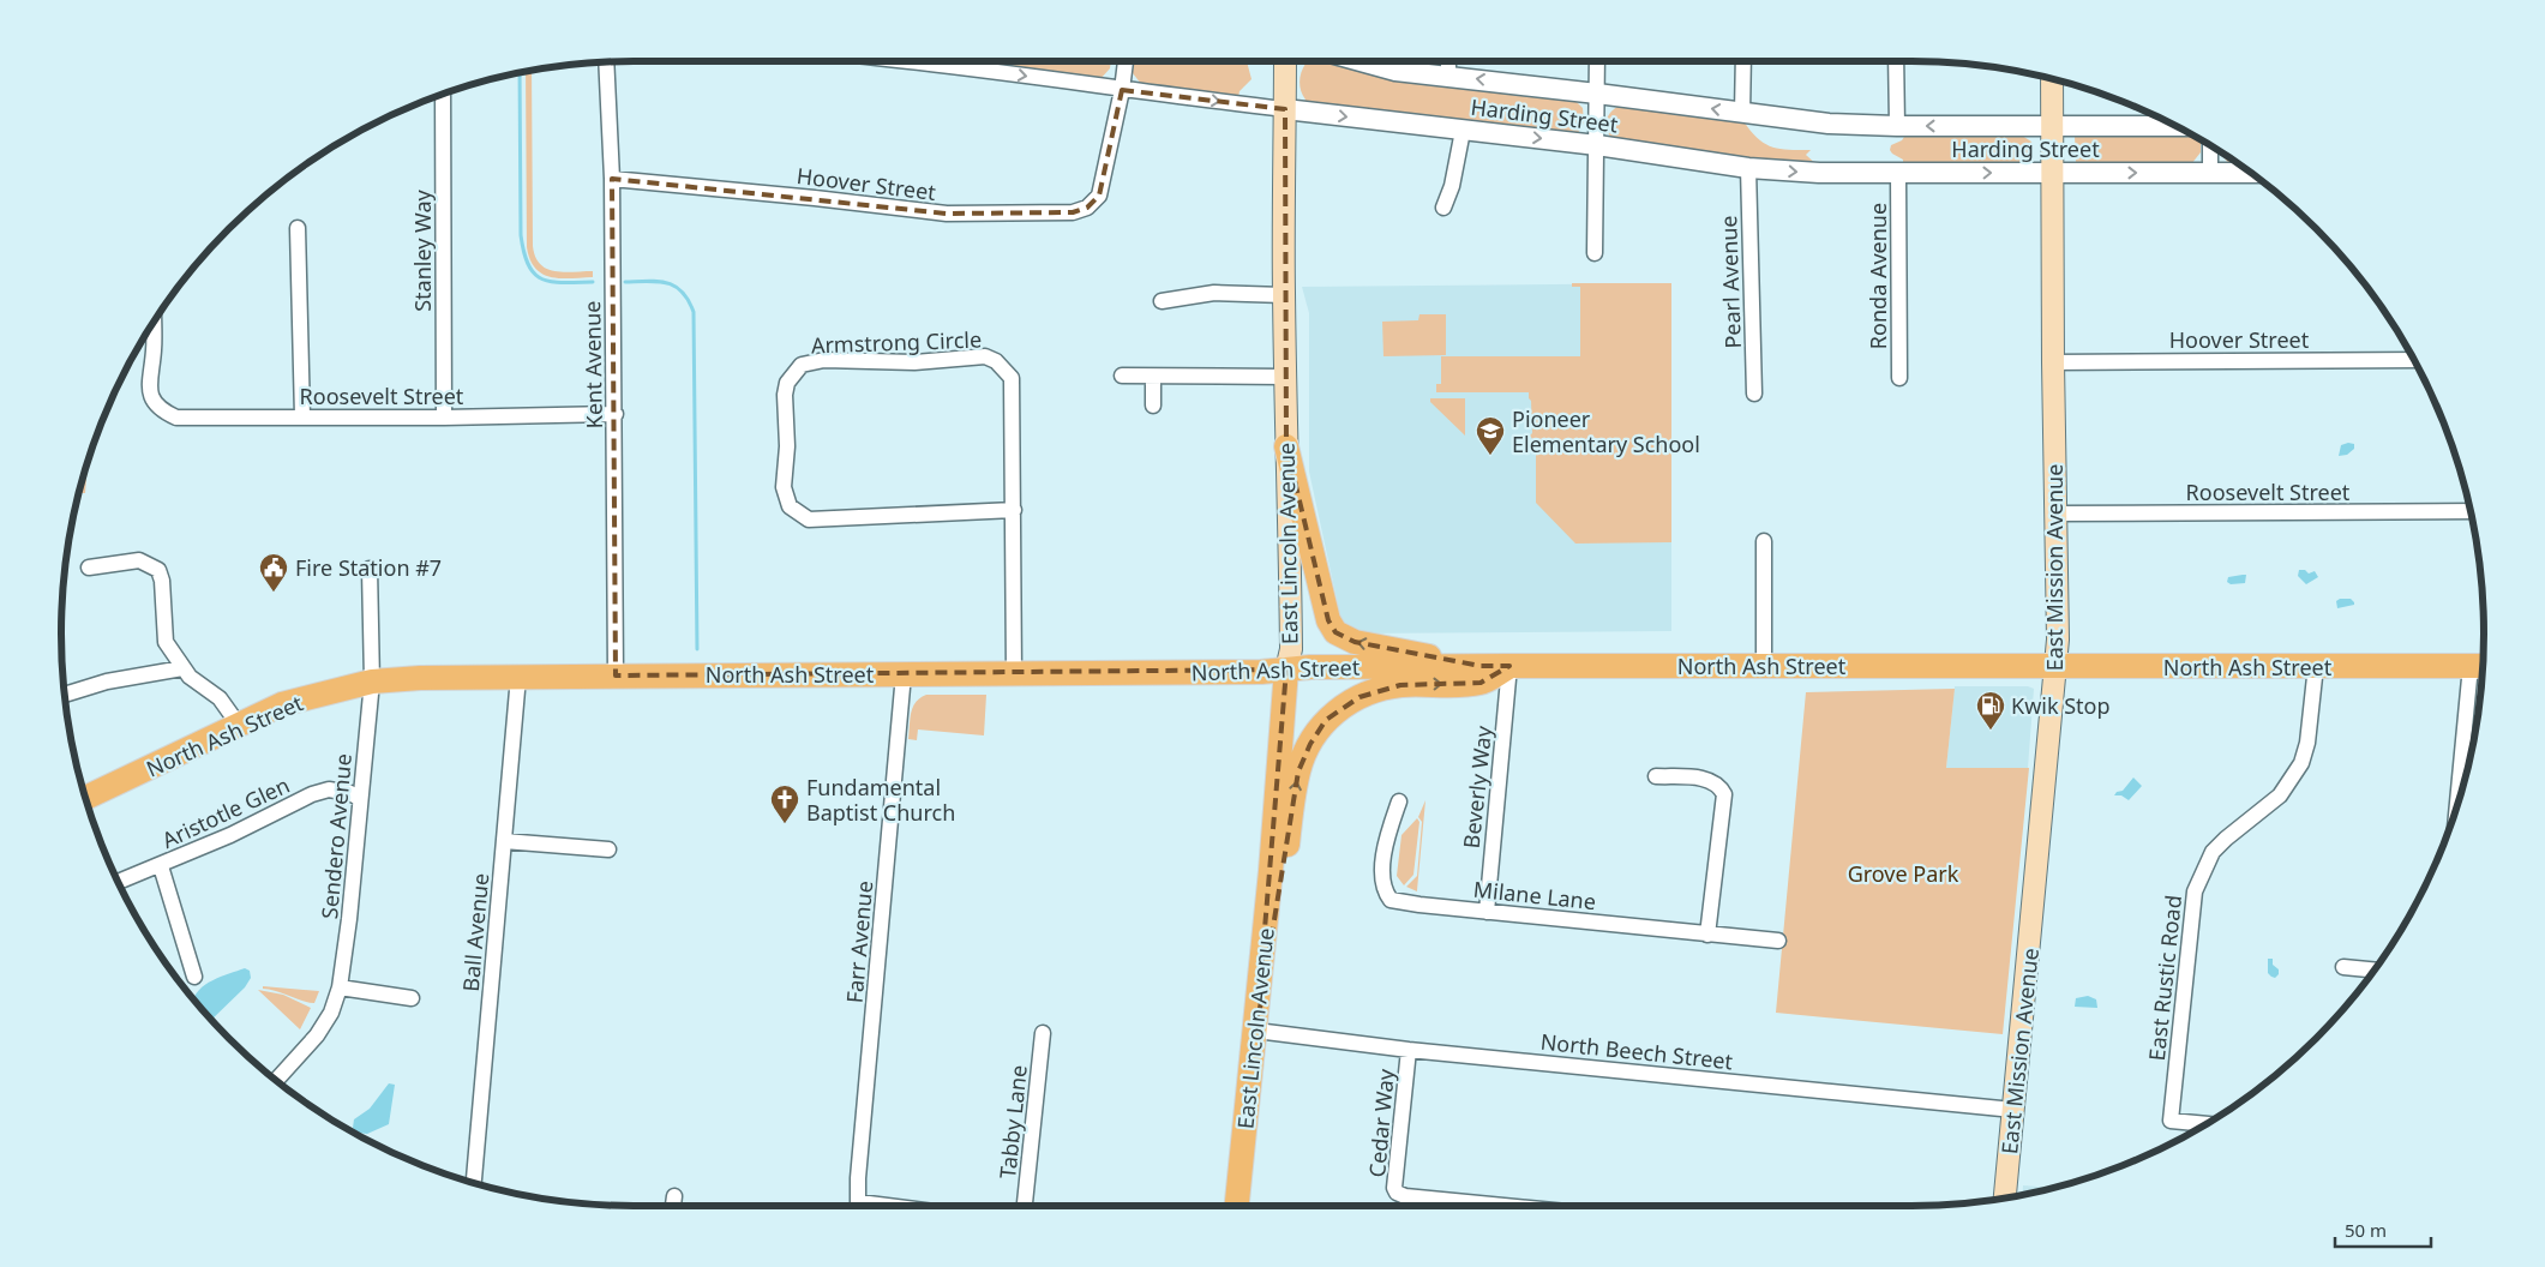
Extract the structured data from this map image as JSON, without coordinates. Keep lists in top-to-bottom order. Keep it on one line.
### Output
{"streets":{"main road":["East Lincoln Avenue","East Mission Avenue","North Ash Street"],"street":["Harding Street","Hoover Street","Stanley Way","Ronda Avenue","Pearl Avenue","Armstrong Circle","Kent Avenue","Roosevelt Street","Beverly Way","Aristotle Glen","Sendero Avenue","Milane Lane","Ball Avenue","Farr Avenue","East Rustic Road","North Beech Street","Tabby Lane","Cedar Way"]},"crossings":[["Harding Street","Hoover Street"],["Harding Street","Ronda Avenue"],["Harding Street","Pearl Avenue"],["Harding Street","East Lincoln Avenue"],["Harding Street","East Mission Avenue"],["Hoover Street","Kent Avenue"],["Hoover Street","East Mission Avenue"],["Stanley Way","Roosevelt Street"],["Armstrong Circle","North Ash Street"],["Kent Avenue","Roosevelt Street"],["Kent Avenue","North Ash Street"],["Roosevelt Street","East Mission Avenue"],["East Lincoln Avenue","North Ash Street"],["East Lincoln Avenue","North Beech Street"],["East Mission Avenue","North Ash Street"],["East Mission Avenue","North Beech Street"],["North Ash Street","Beverly Way"],["North Ash Street","Sendero Avenue"],["North Ash Street","Ball Avenue"],["North Ash Street","Farr Avenue"],["North Ash Street","East Rustic Road"],["Beverly Way","Milane Lane"],["Aristotle Glen","Sendero Avenue"],["North Beech Street","Cedar Way"]],"parks":["Grove Park"],"places":{"school or university":["Pioneer Elementary School"],"public building":["Fire Station #7"],"fuel station":["Kwik Stop"],"church":["Fundamental Baptist Church"]},"scale_bar":"50 m"}
